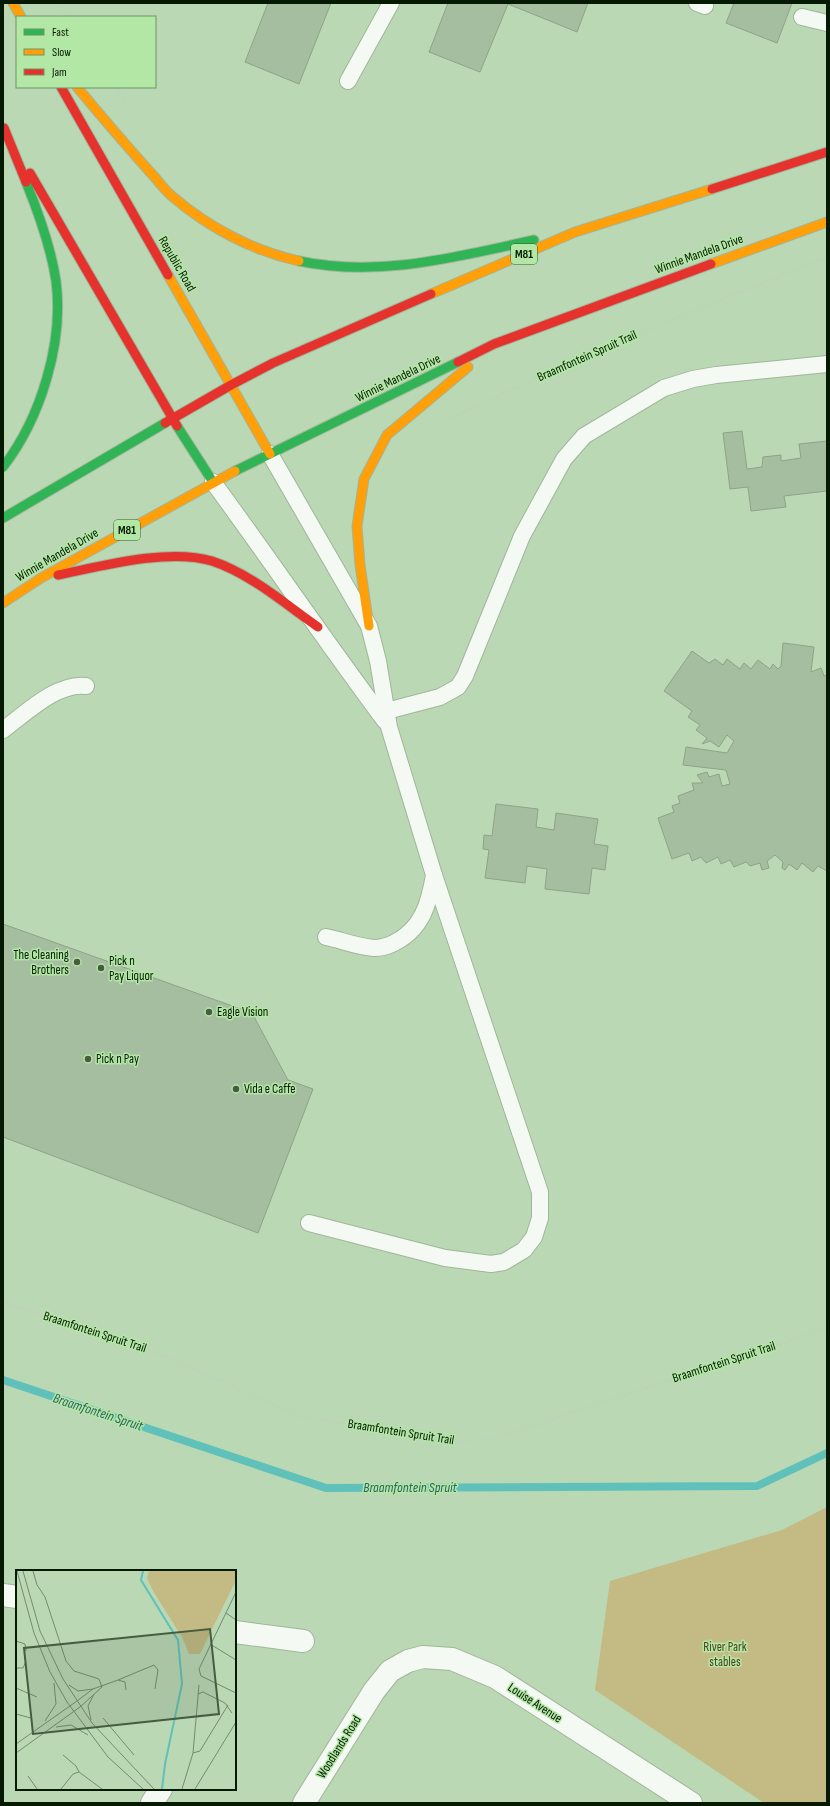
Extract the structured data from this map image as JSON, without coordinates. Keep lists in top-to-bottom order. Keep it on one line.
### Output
{"streets":{"main road":["M81","Winnie Mandela Drive","Republic Road"],"street":["Louise Avenue","Woodlands Road"],"path":["Braamfontein Spruit Trail"]},"crossings":[["M81","Republic Road"],["Winnie Mandela Drive","Republic Road"],["Louise Avenue","Woodlands Road"]],"water":["Braamfontein Spruit"],"parks":["River Park stables"],"places":["The Cleaning Brothers","Pick n Pay Liquor","Eagle Vision","Pick n Pay","Vida e Caffe"],"legend":["Fast","Slow","Jam"]}
